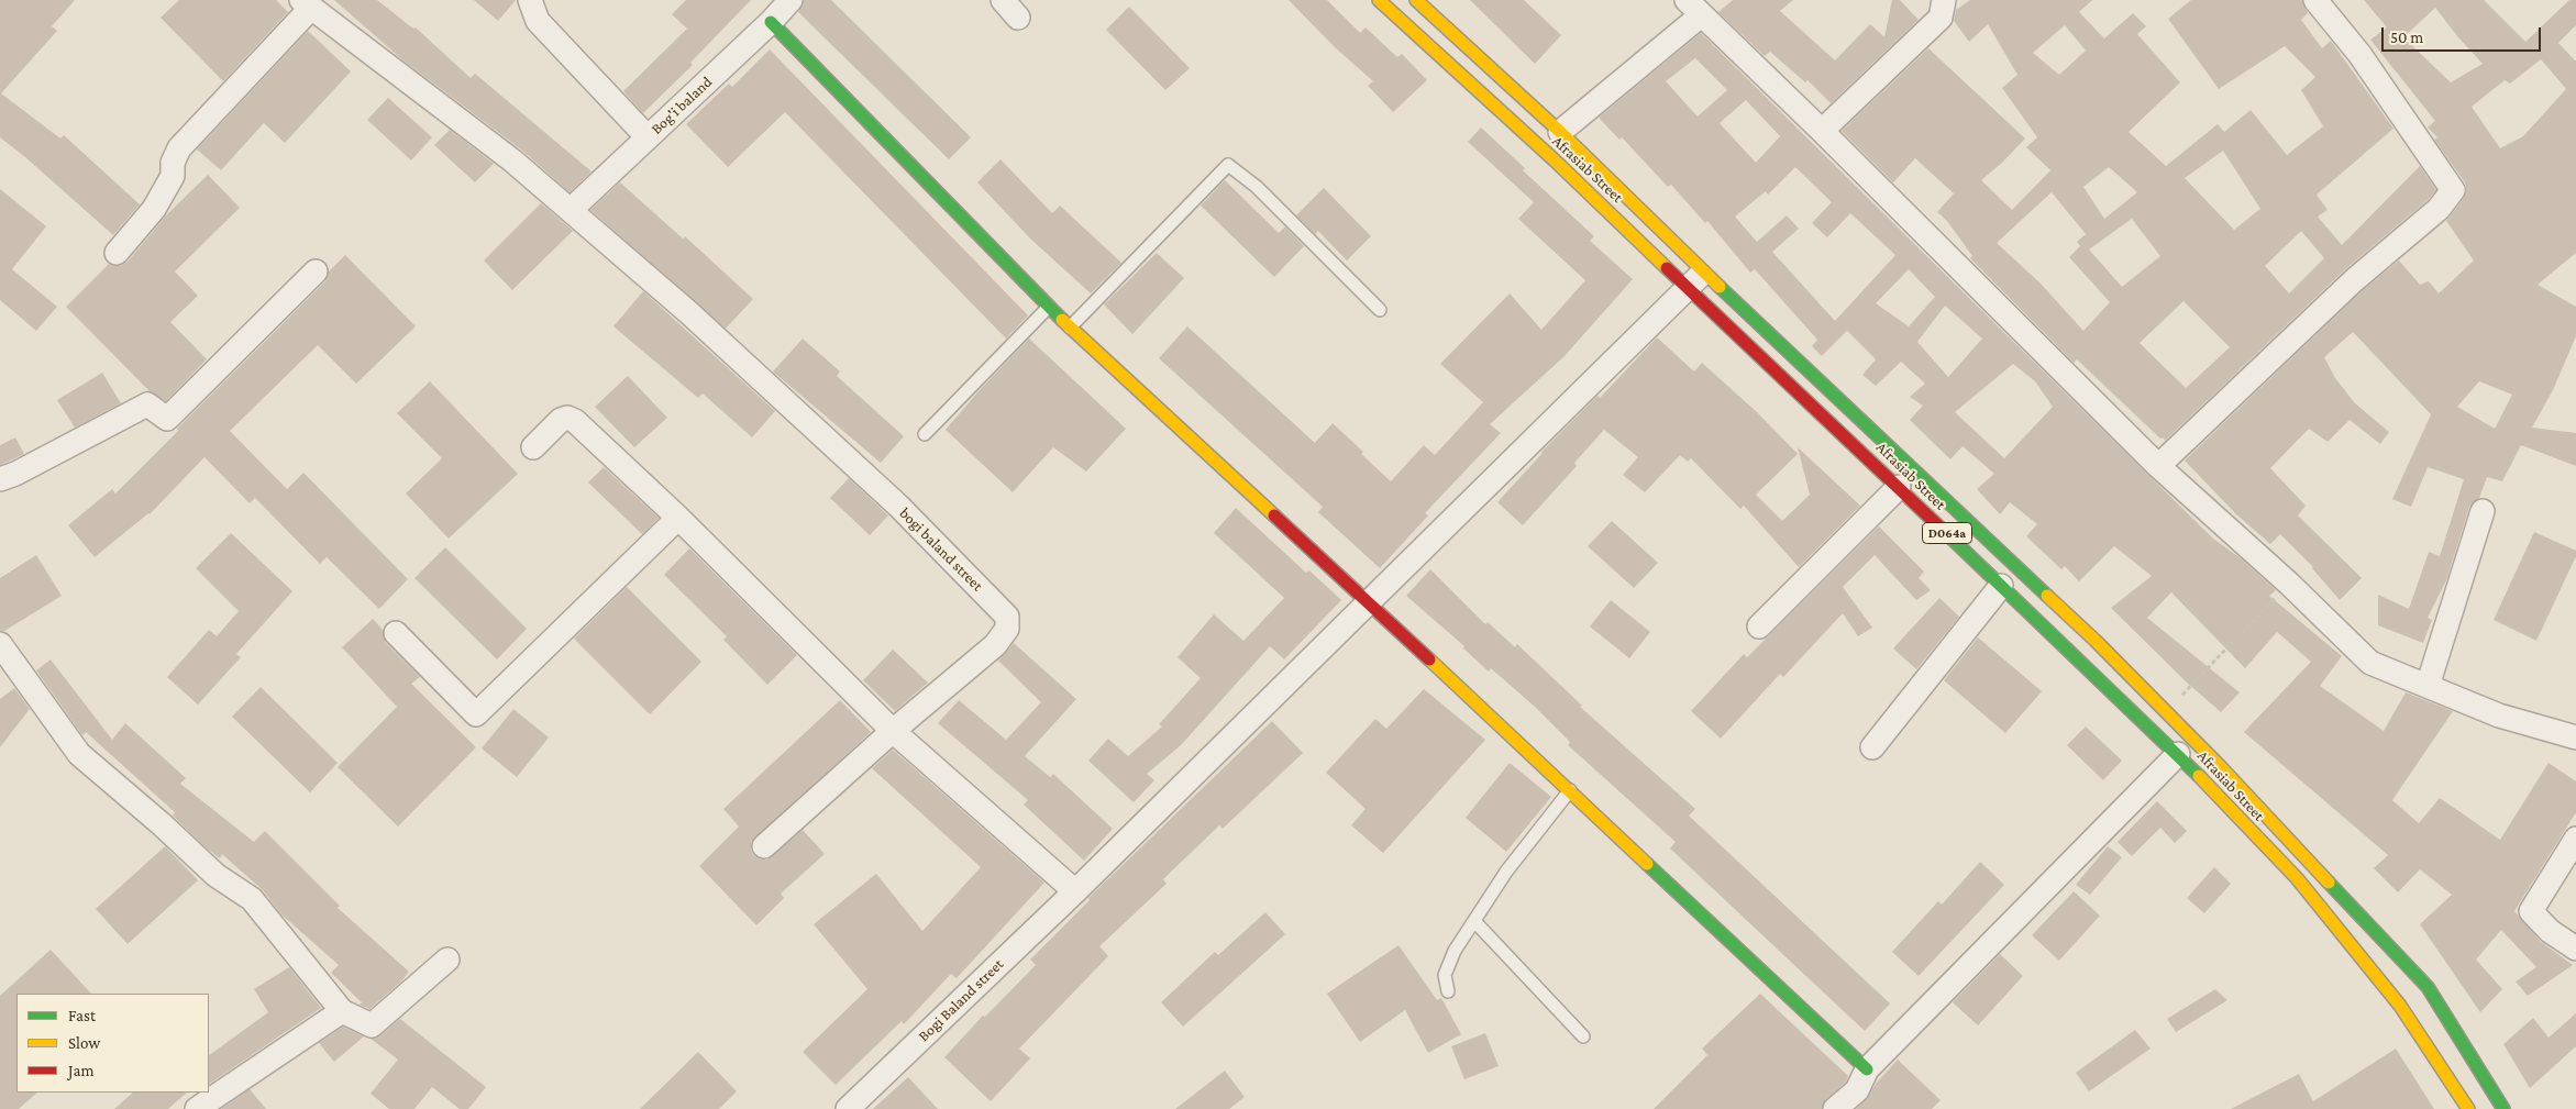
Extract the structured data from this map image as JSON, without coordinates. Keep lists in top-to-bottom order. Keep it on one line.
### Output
{"streets":{"main road":["Afrasiab Street","D064a"],"street":["Bog'i baland","bogi baland street","Bogi Baland street"]},"crossings":[["Bog'i baland","bogi baland street"],["Afrasiab Street","Bogi Baland street"]],"legend":["Fast","Slow","Jam"],"scale_bar":"50 m"}
